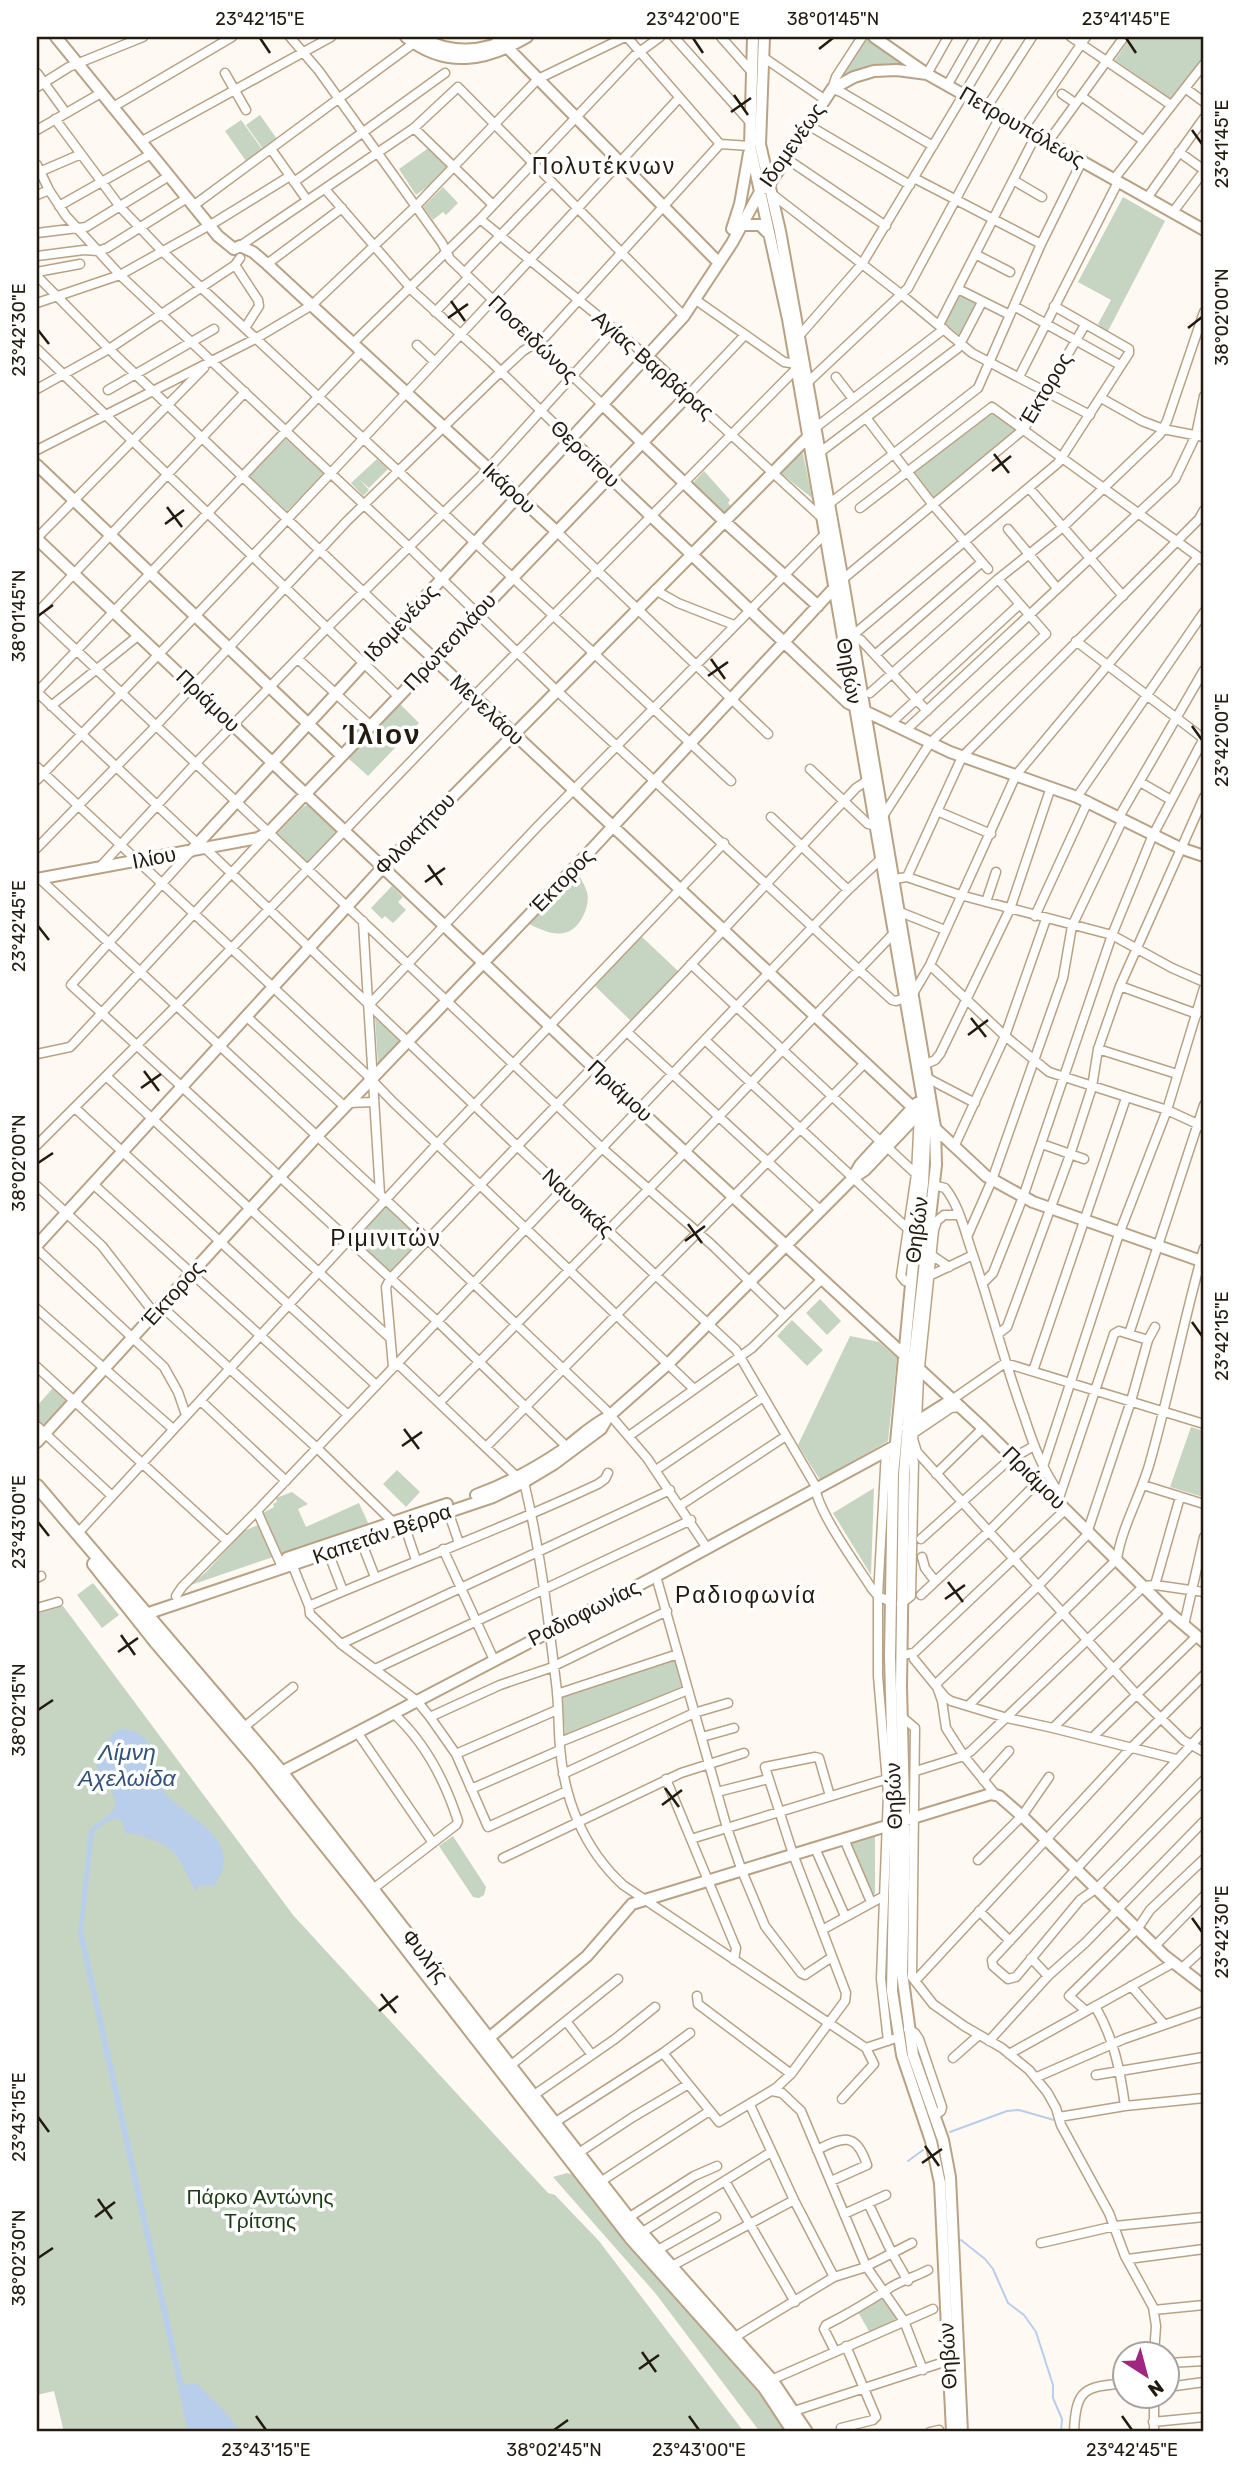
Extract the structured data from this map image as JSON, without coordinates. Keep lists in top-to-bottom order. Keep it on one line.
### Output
{"streets":{"main road":["Φυλής"],"street":["Πετρουπόλεως","Ιδομενέως","Ποσειδώνος","Αγίας Βαρβάρας","Έκτορος","Θερσίτου","Ικάρου","Πρωτεσιλάου","Θηβών","Πριάμου","Μενελάου","Φιλοκτήτου","Ιλίου","Ναυσικάς","Καπετάν Βέρρα","Ραδιοφωνίας"]},"crossings":[["Πετρουπόλεως","Ιδομενέως"],["Ιδομενέως","Ποσειδώνος"],["Ιδομενέως","Αγίας Βαρβάρας"],["Ιδομενέως","Θερσίτου"],["Ιδομενέως","Ικάρου"],["Ιδομενέως","Πρωτεσιλάου"],["Ιδομενέως","Θηβών"],["Ιδομενέως","Πριάμου"],["Ιδομενέως","Μενελάου"],["Ιδομενέως","Ιλίου"],["Ιδομενέως","Ναυσικάς"],["Ποσειδώνος","Έκτορος"],["Ποσειδώνος","Πρωτεσιλάου"],["Ποσειδώνος","Φιλοκτήτου"],["Αγίας Βαρβάρας","Πρωτεσιλάου"],["Αγίας Βαρβάρας","Θηβών"],["Αγίας Βαρβάρας","Φιλοκτήτου"],["Έκτορος","Θερσίτου"],["Έκτορος","Ικάρου"],["Έκτορος","Θηβών"],["Έκτορος","Πριάμου"],["Έκτορος","Μενελάου"],["Έκτορος","Ναυσικάς"],["Θερσίτου","Πρωτεσιλάου"],["Θερσίτου","Θηβών"],["Θερσίτου","Φιλοκτήτου"],["Ικάρου","Πρωτεσιλάου"],["Ικάρου","Φιλοκτήτου"],["Πρωτεσιλάου","Πριάμου"],["Πρωτεσιλάου","Μενελάου"],["Πρωτεσιλάου","Ιλίου"],["Πρωτεσιλάου","Ναυσικάς"],["Θηβών","Πριάμου"],["Θηβών","Μενελάου"],["Θηβών","Φιλοκτήτου"],["Θηβών","Ραδιοφωνίας"],["Πριάμου","Φιλοκτήτου"],["Μενελάου","Φιλοκτήτου"],["Φιλοκτήτου","Ναυσικάς"],["Ιλίου","Ναυσικάς"],["Ναυσικάς","Ραδιοφωνίας"],["Καπετάν Βέρρα","Φυλής"],["Ραδιοφωνίας","Φυλής"]],"districts":["Πολυτέκνων","Ίλιον","Ριμινιτών","Ραδιοφωνία"],"water":["Λίμνη Αχελωίδα"],"parks":["Πάρκο Αντώνης Τρίτσης"],"north":"bottom right","coordinates":["23°42'15\"E","23°42'00\"E","38°01'45\"N","23°41'45\"E","38°02'00\"N","23°42'30\"E","23°42'45\"E","23°43'00\"E","38°02'15\"N","23°43'15\"E","38°02'30\"N","38°02'45\"N"]}
